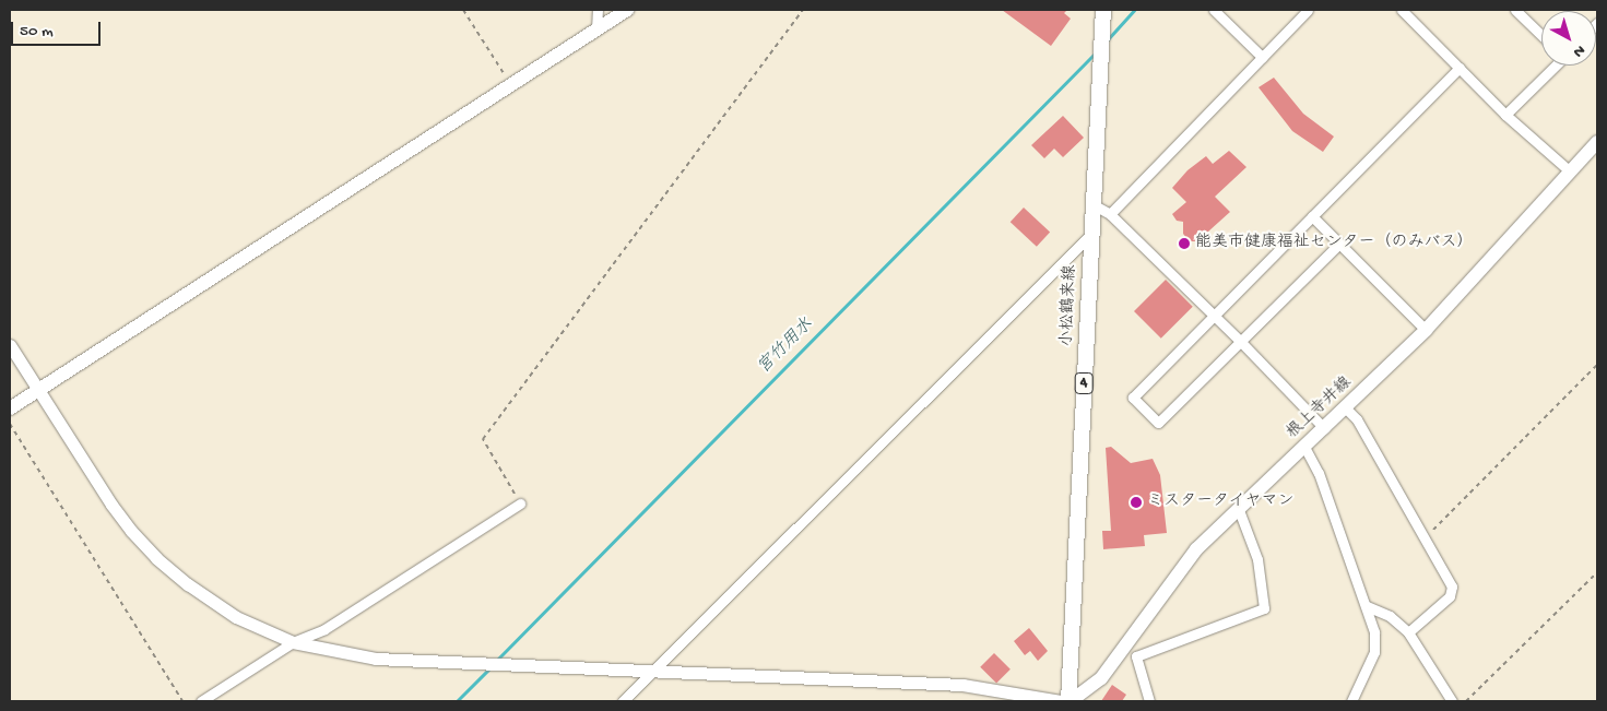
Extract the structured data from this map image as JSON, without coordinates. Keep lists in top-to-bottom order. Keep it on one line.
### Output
{"streets":{"main road":["小松鶴来線","4","根上寺井線"]},"crossings":[["小松鶴来線","根上寺井線"]],"water":["宮竹用水"],"places":["能美市健康福祉センター（のみバス）","ミスタータイヤマン"],"scale_bar":"50 m","north":"bottom right"}
